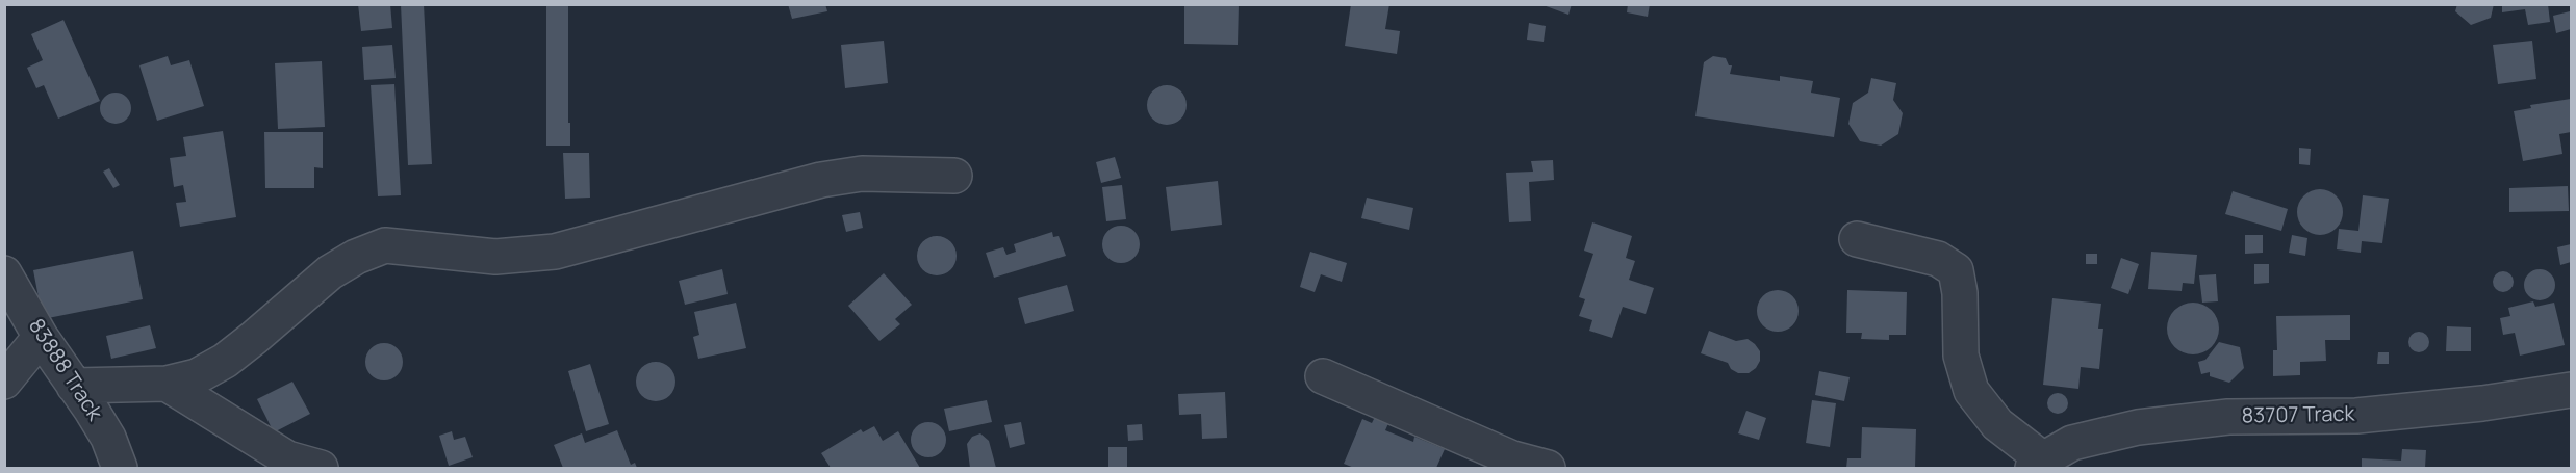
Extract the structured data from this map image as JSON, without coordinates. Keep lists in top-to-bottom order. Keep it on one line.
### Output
{"streets":{"street":["83888 Track","83707 Track"]}}
